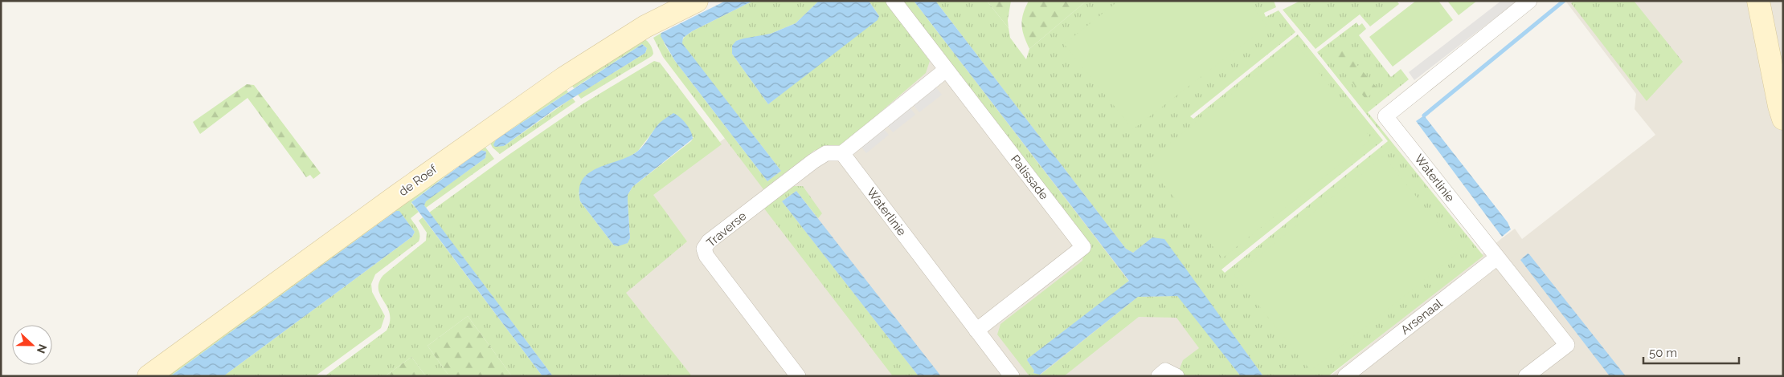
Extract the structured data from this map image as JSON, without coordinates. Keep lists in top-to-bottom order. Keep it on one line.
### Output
{"streets":{"street":["Palissade","Waterlinie","de Roef","Traverse","Arsenaal"]},"crossings":[["Palissade","Waterlinie"],["Waterlinie","Traverse"],["Waterlinie","Arsenaal"]],"scale_bar":"50 m","north":"right"}
